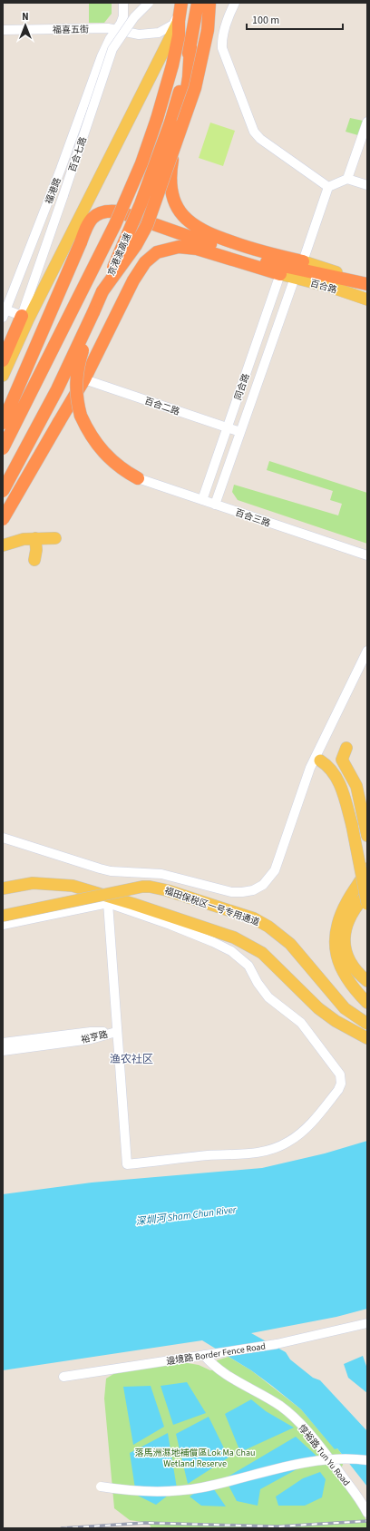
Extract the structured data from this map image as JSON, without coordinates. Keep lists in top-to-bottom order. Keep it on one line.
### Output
{"streets":{"highway":["京港澳高速"],"main road":["百合路","福田保税区一号专用通道"],"street":["福喜五街","百合七路","福港路","同合路","百合二路","百合三路","裕亨路","邊境路 Border Fence Road","惇裕路 Tun Yu Road"]},"crossings":[["福喜五街","福港路"],["百合路","同合路"],["同合路","百合二路"],["同合路","百合三路"],["邊境路 Border Fence Road","惇裕路 Tun Yu Road"]],"districts":["渔农社区"],"water":["深圳河 Sham Chun River"],"parks":["落馬洲濕地補償區Lok Ma Chau Wetland Reserve"],"scale_bar":"100 m","north":"top"}
